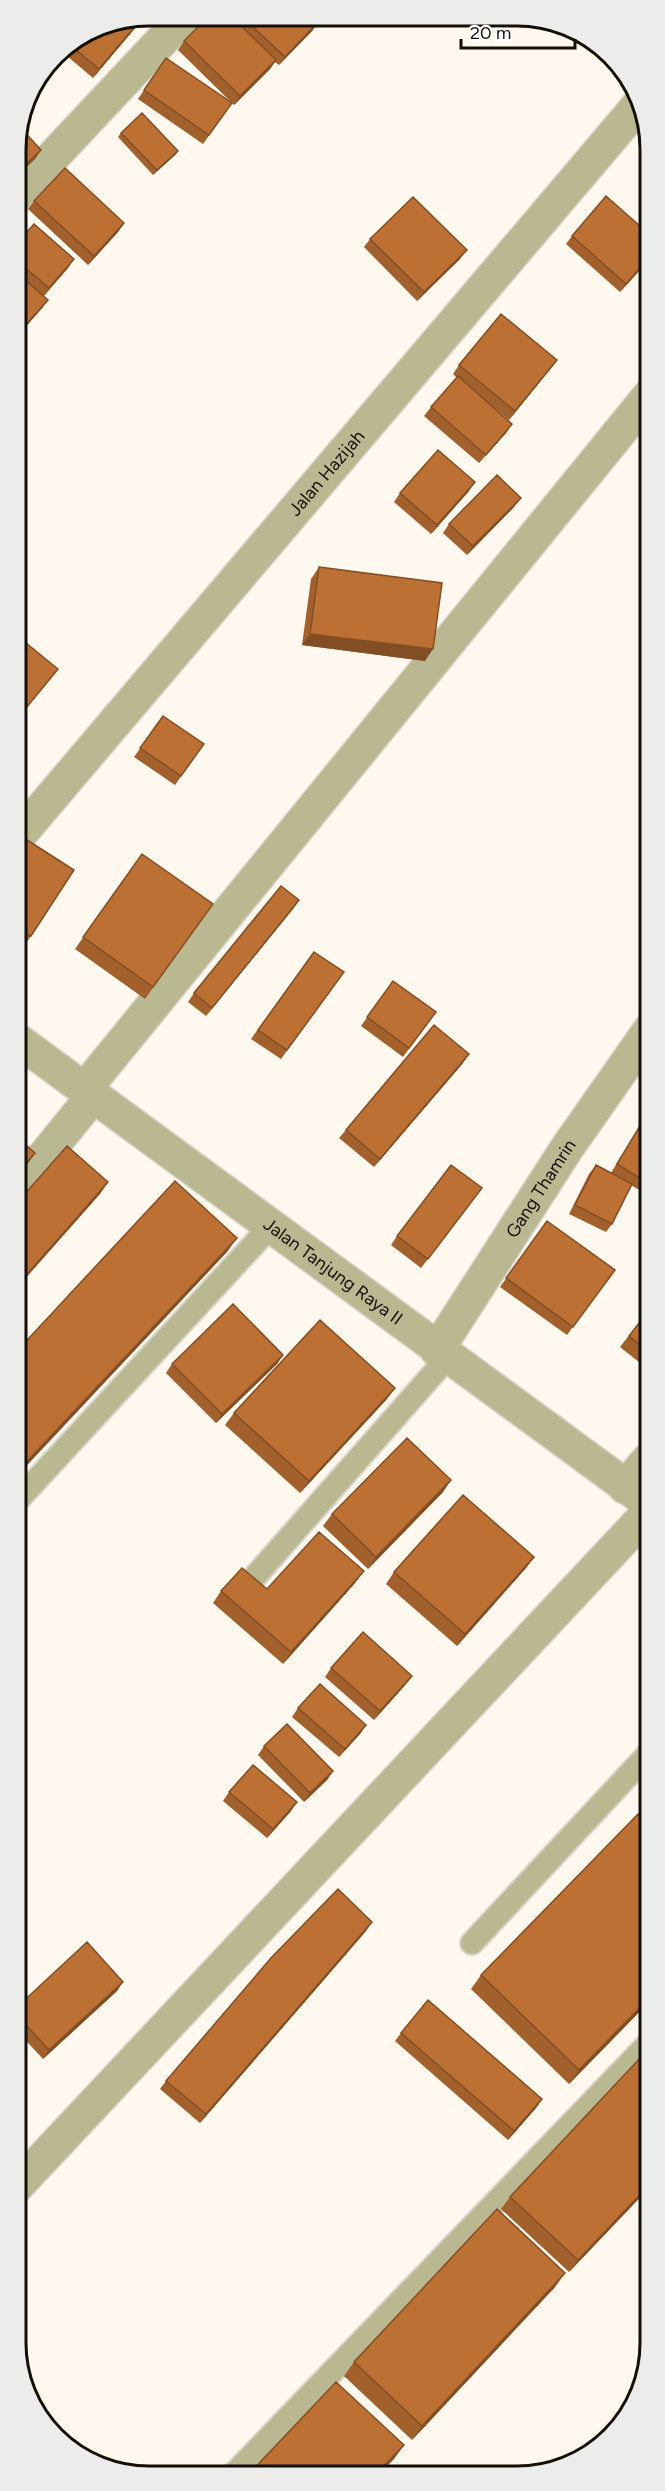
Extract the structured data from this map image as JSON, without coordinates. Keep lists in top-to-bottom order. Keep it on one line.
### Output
{"streets":{"street":["Jalan Hazijah","Gang Thamrin","Jalan Tanjung Raya II"]},"crossings":[["Gang Thamrin","Jalan Tanjung Raya II"]],"scale_bar":"20 m"}
